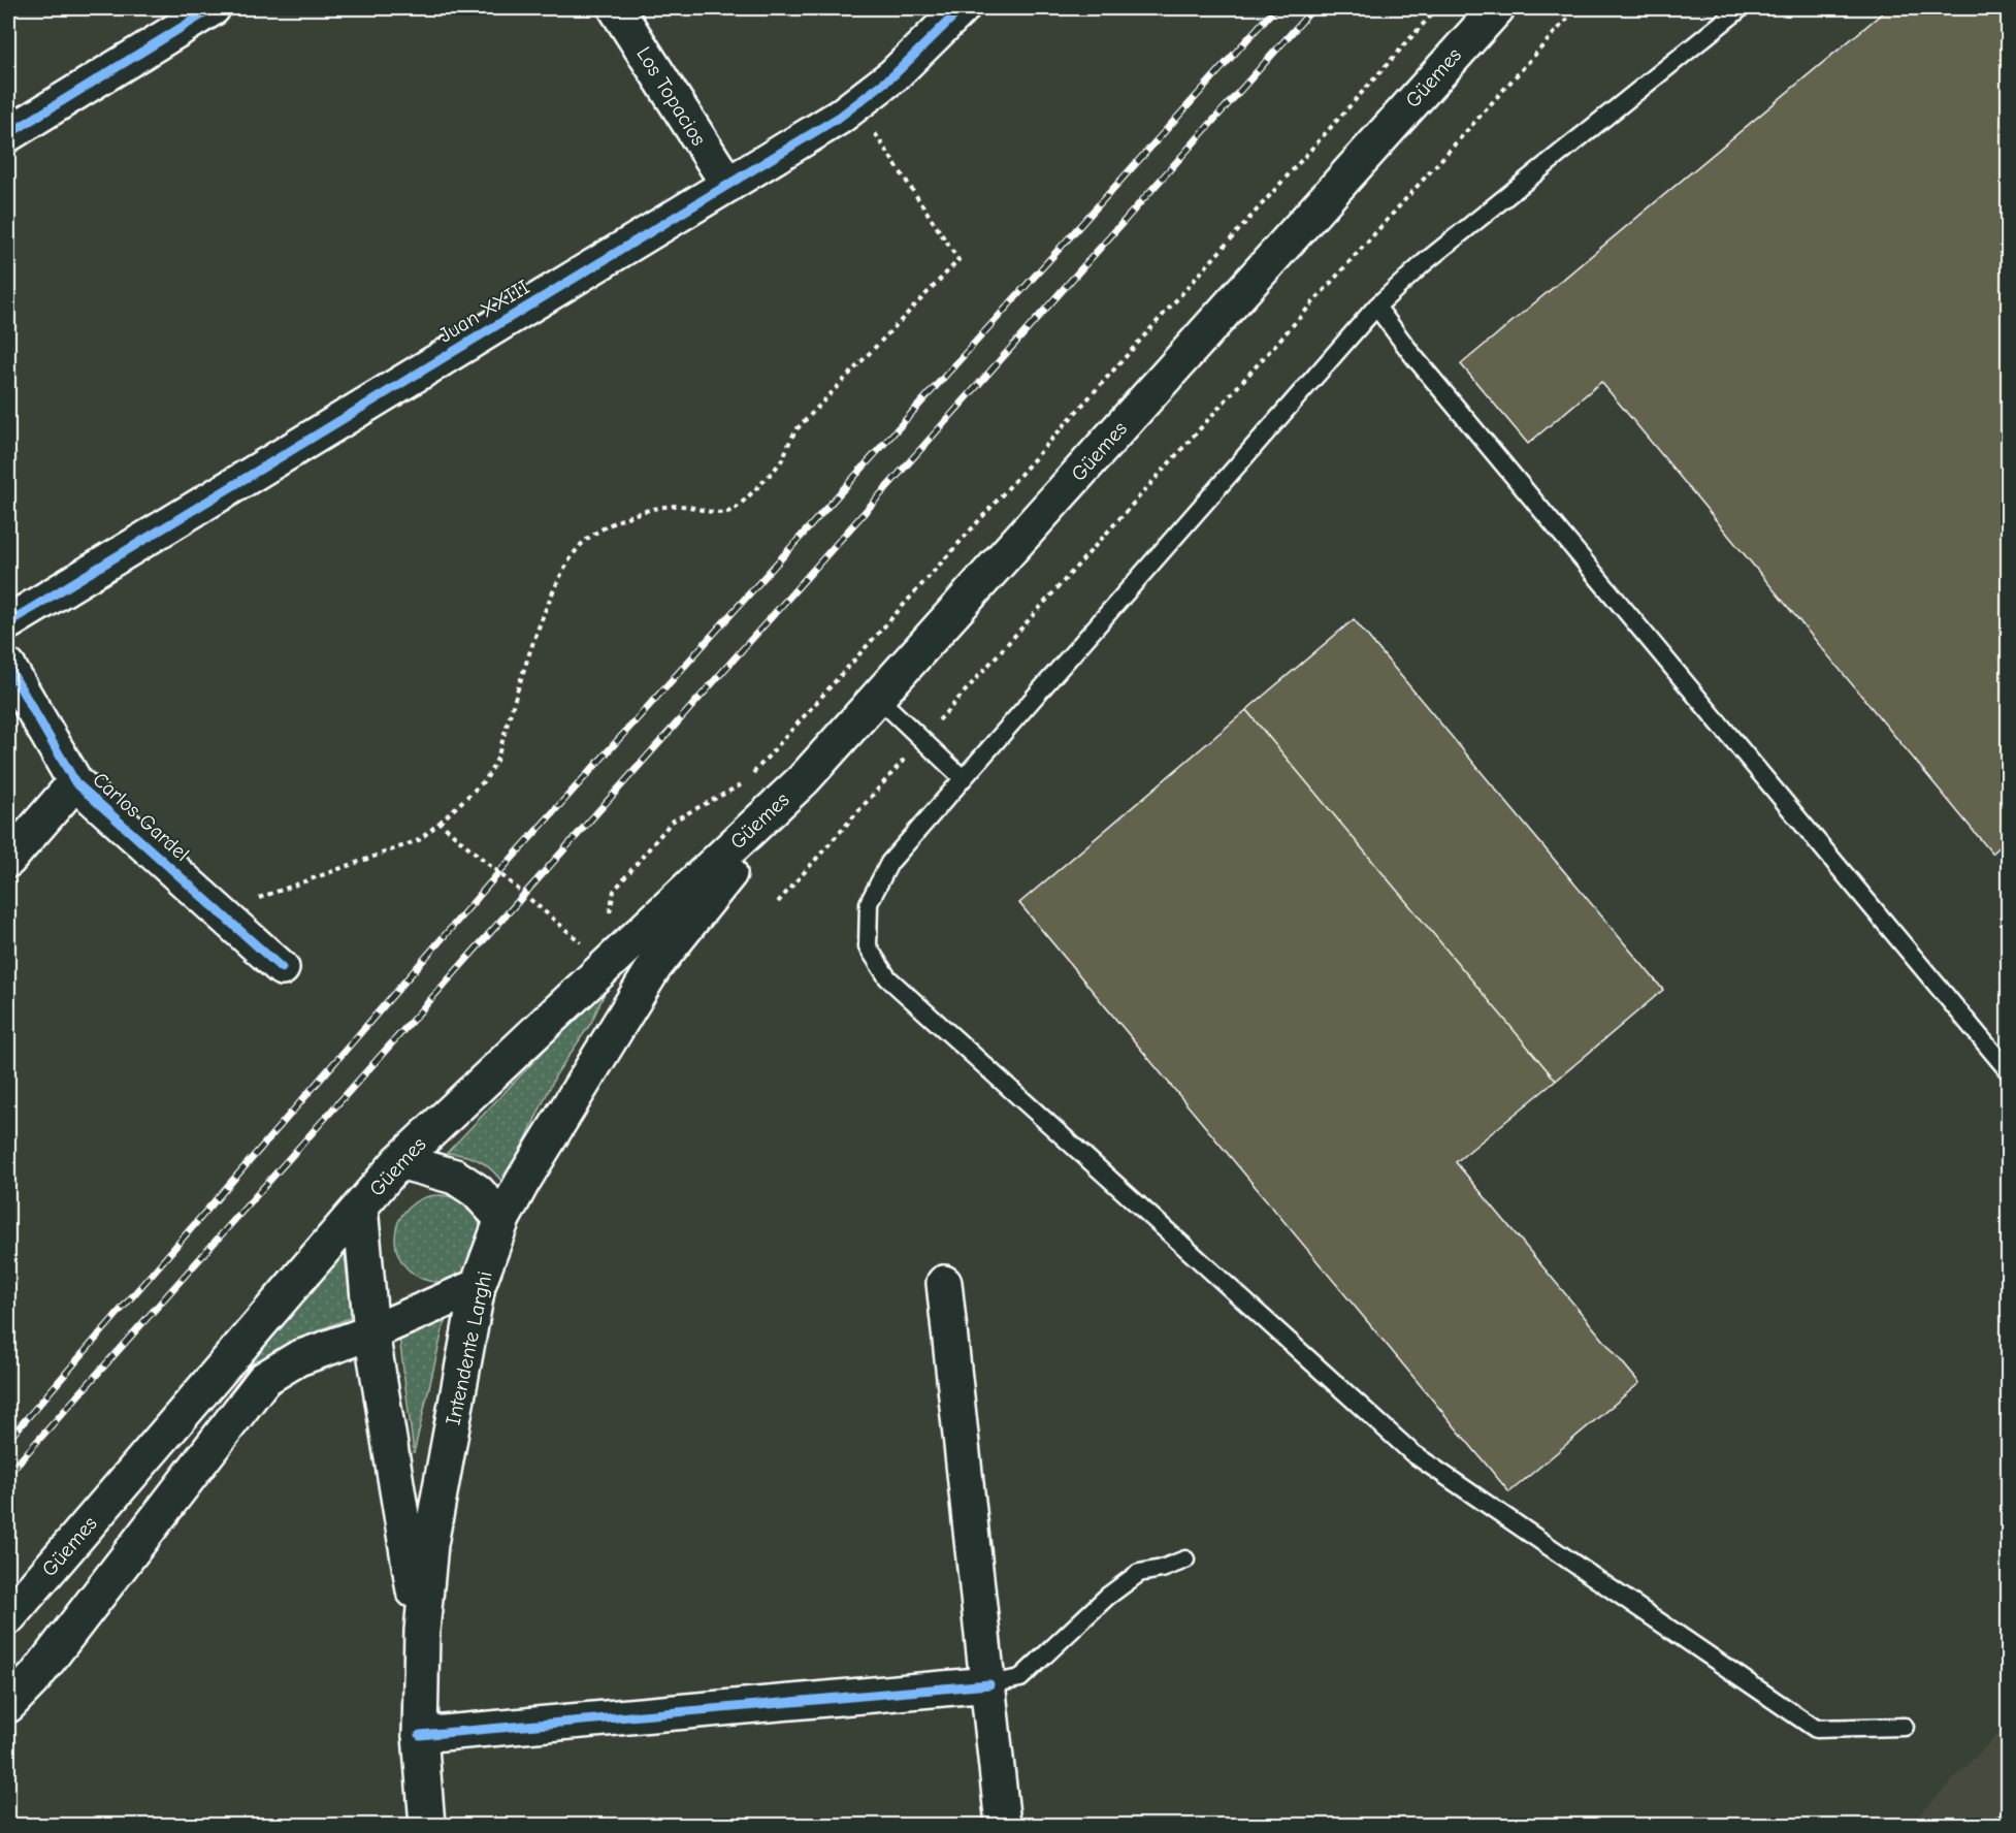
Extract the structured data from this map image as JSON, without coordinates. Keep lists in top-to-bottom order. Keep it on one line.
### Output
{"streets":{"main road":["Güemes","Los Topacios","Juan XXIII","Carlos Gardel","Intendente Larghi"]},"crossings":[["Güemes","Intendente Larghi"],["Los Topacios","Juan XXIII"]]}
